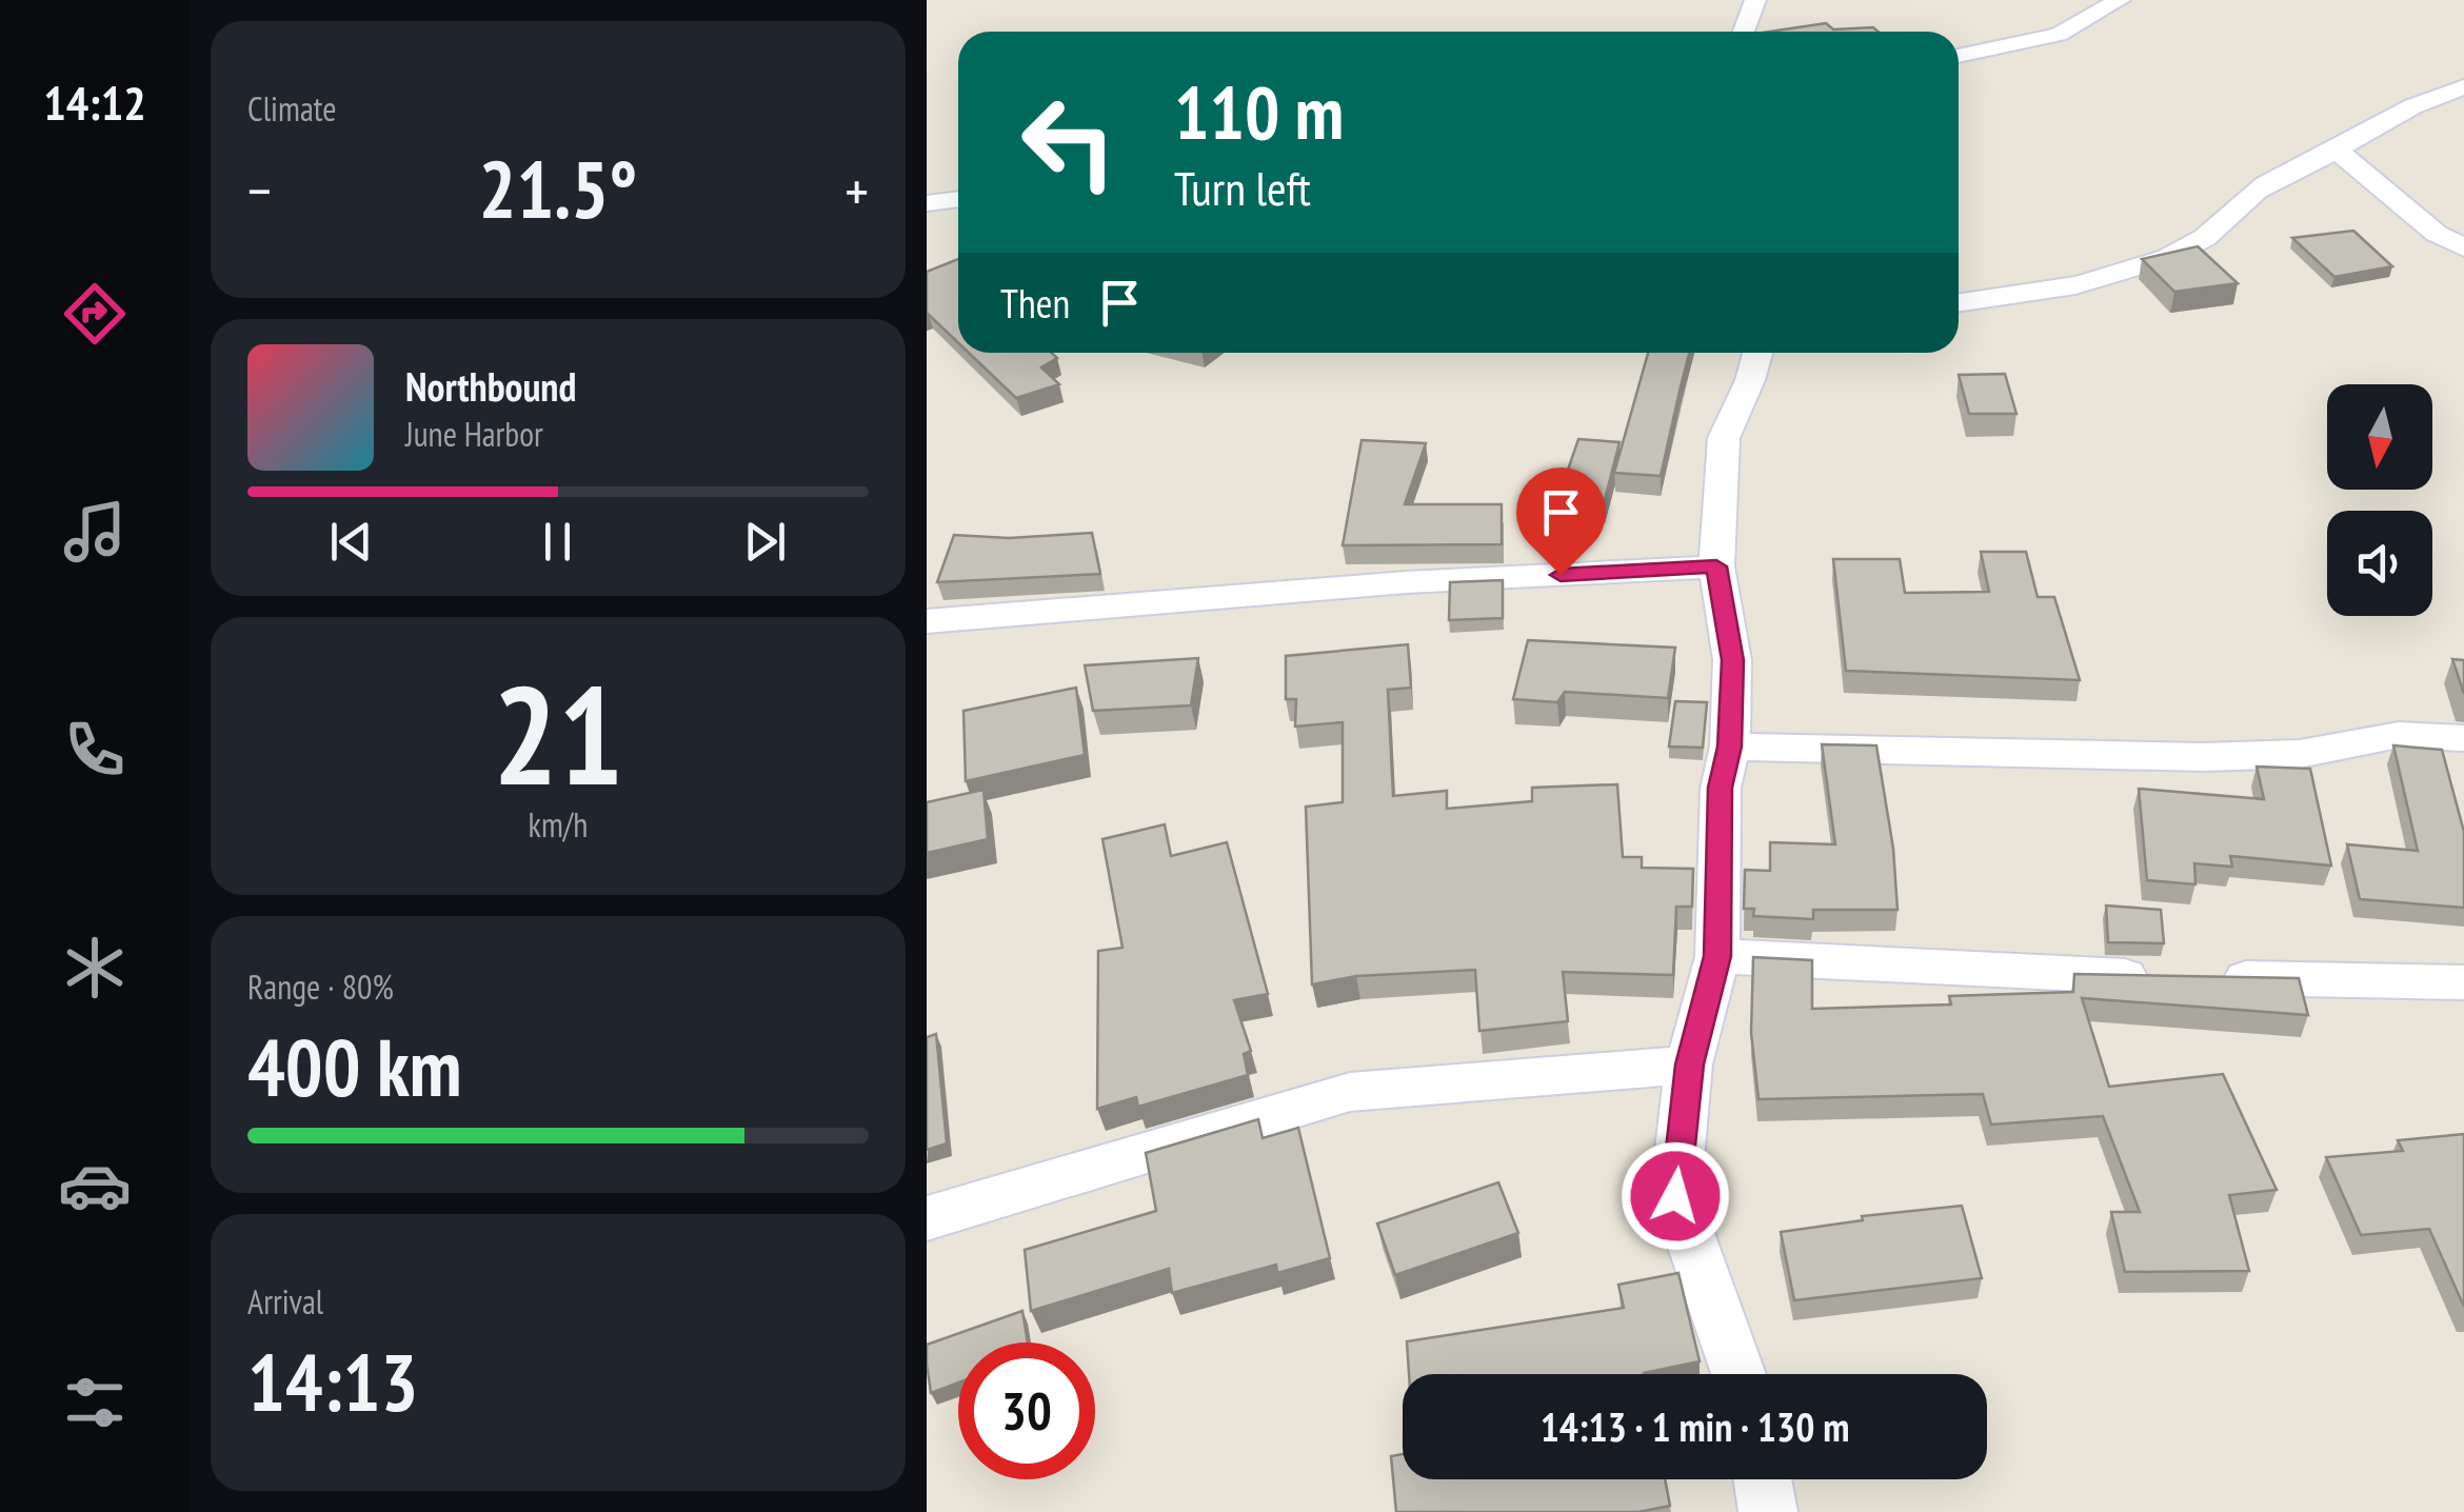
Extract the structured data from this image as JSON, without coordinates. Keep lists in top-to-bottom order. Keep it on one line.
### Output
{"north":"bottom","page":{"tabs":"14:12","tile":["Climate",["21","km/h"],["Range · 80%","400 km"],["Arrival","14:13"]],"turn":["110 m","Turn left"],"heat":["−","21.5°","+"],"then":"Then","song":["Northbound","June Harbor"],"limit":"30","trip":"14:13 · 1 min · 130 m"}}
